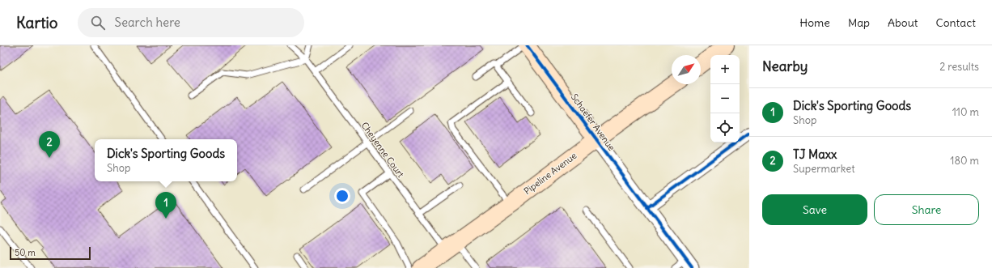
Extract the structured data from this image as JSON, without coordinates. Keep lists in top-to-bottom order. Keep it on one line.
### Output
{"streets":{"main road":["Schaefer Avenue","Pipeline Avenue"],"lane":["Cheyenne Court"]},"crossings":[["Schaefer Avenue","Pipeline Avenue"],["Cheyenne Court","Pipeline Avenue"]],"scale_bar":"50 m","north":"top right","page":{"header":"Kartio","search":"Search here","nav":["Home","Map","About","Contact"],"heading":["Nearby","2 results"],"map_buttons":["+","−"],"list":[{"mark":"1","name":"Dick's Sporting Goods","note":"Shop","value":"110 m"},{"mark":"2","name":"TJ Maxx","note":"Supermarket","value":"180 m"}],"pins":["2","1"],"popup":["Dick's Sporting Goods","Shop"],"buttons":["Save","Share"],"scale":"50 m"}}
